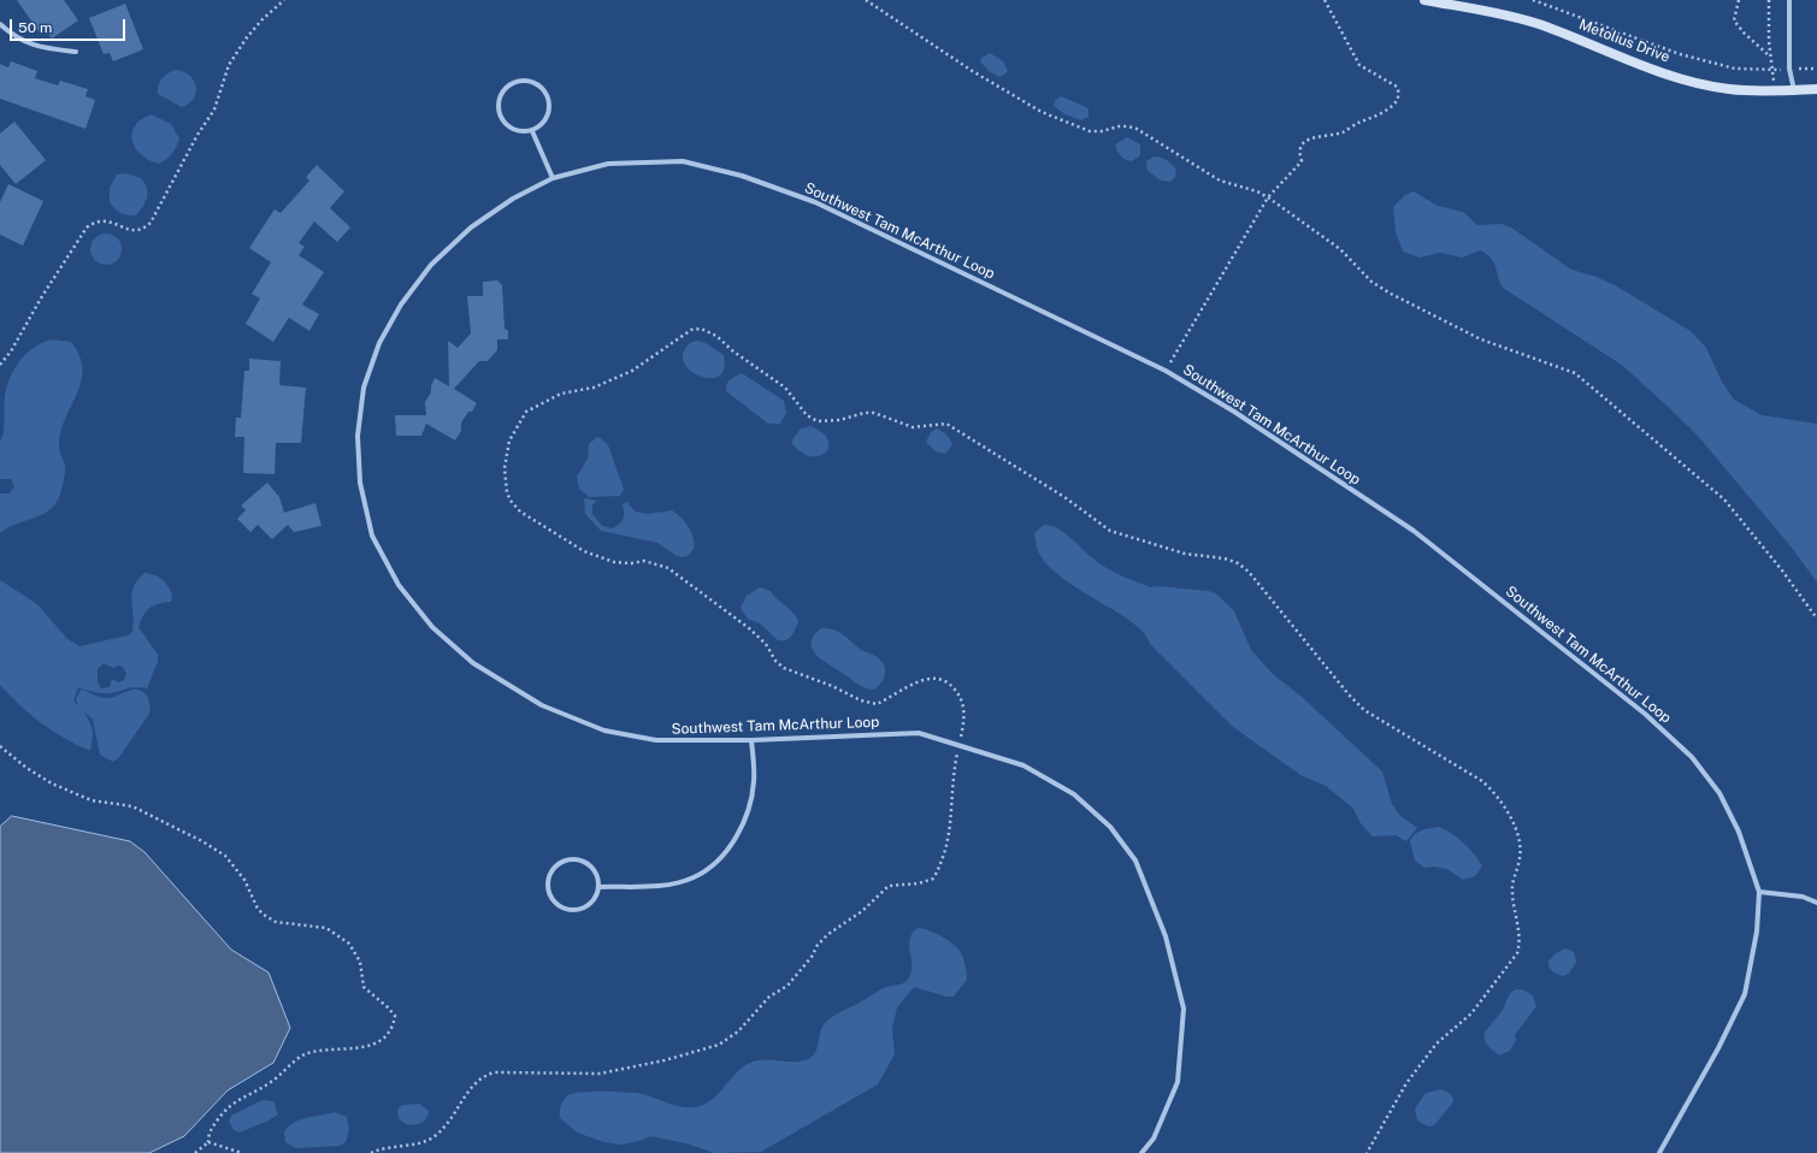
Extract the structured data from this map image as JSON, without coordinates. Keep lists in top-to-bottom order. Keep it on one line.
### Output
{"streets":{"street":["Metolius Drive","Southwest Tam McArthur Loop"]},"scale_bar":"50 m"}
